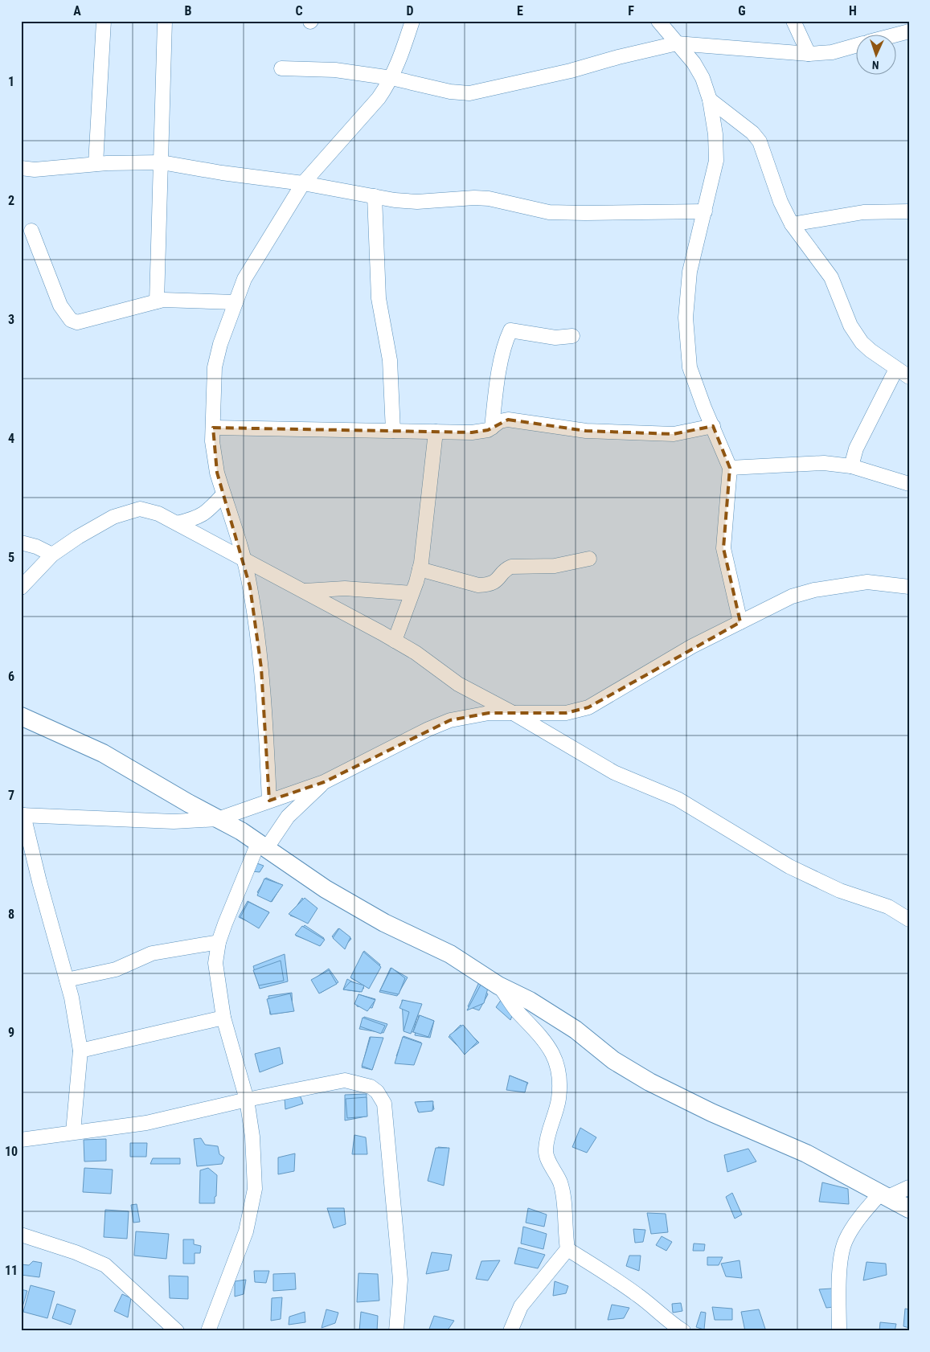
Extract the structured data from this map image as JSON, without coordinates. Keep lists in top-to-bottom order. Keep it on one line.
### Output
{"north":"bottom","grid":{"columns":["A","B","C","D","E","F","G","H"],"rows":["1","2","3","4","5","6","7","8","9","10","11"]}}
